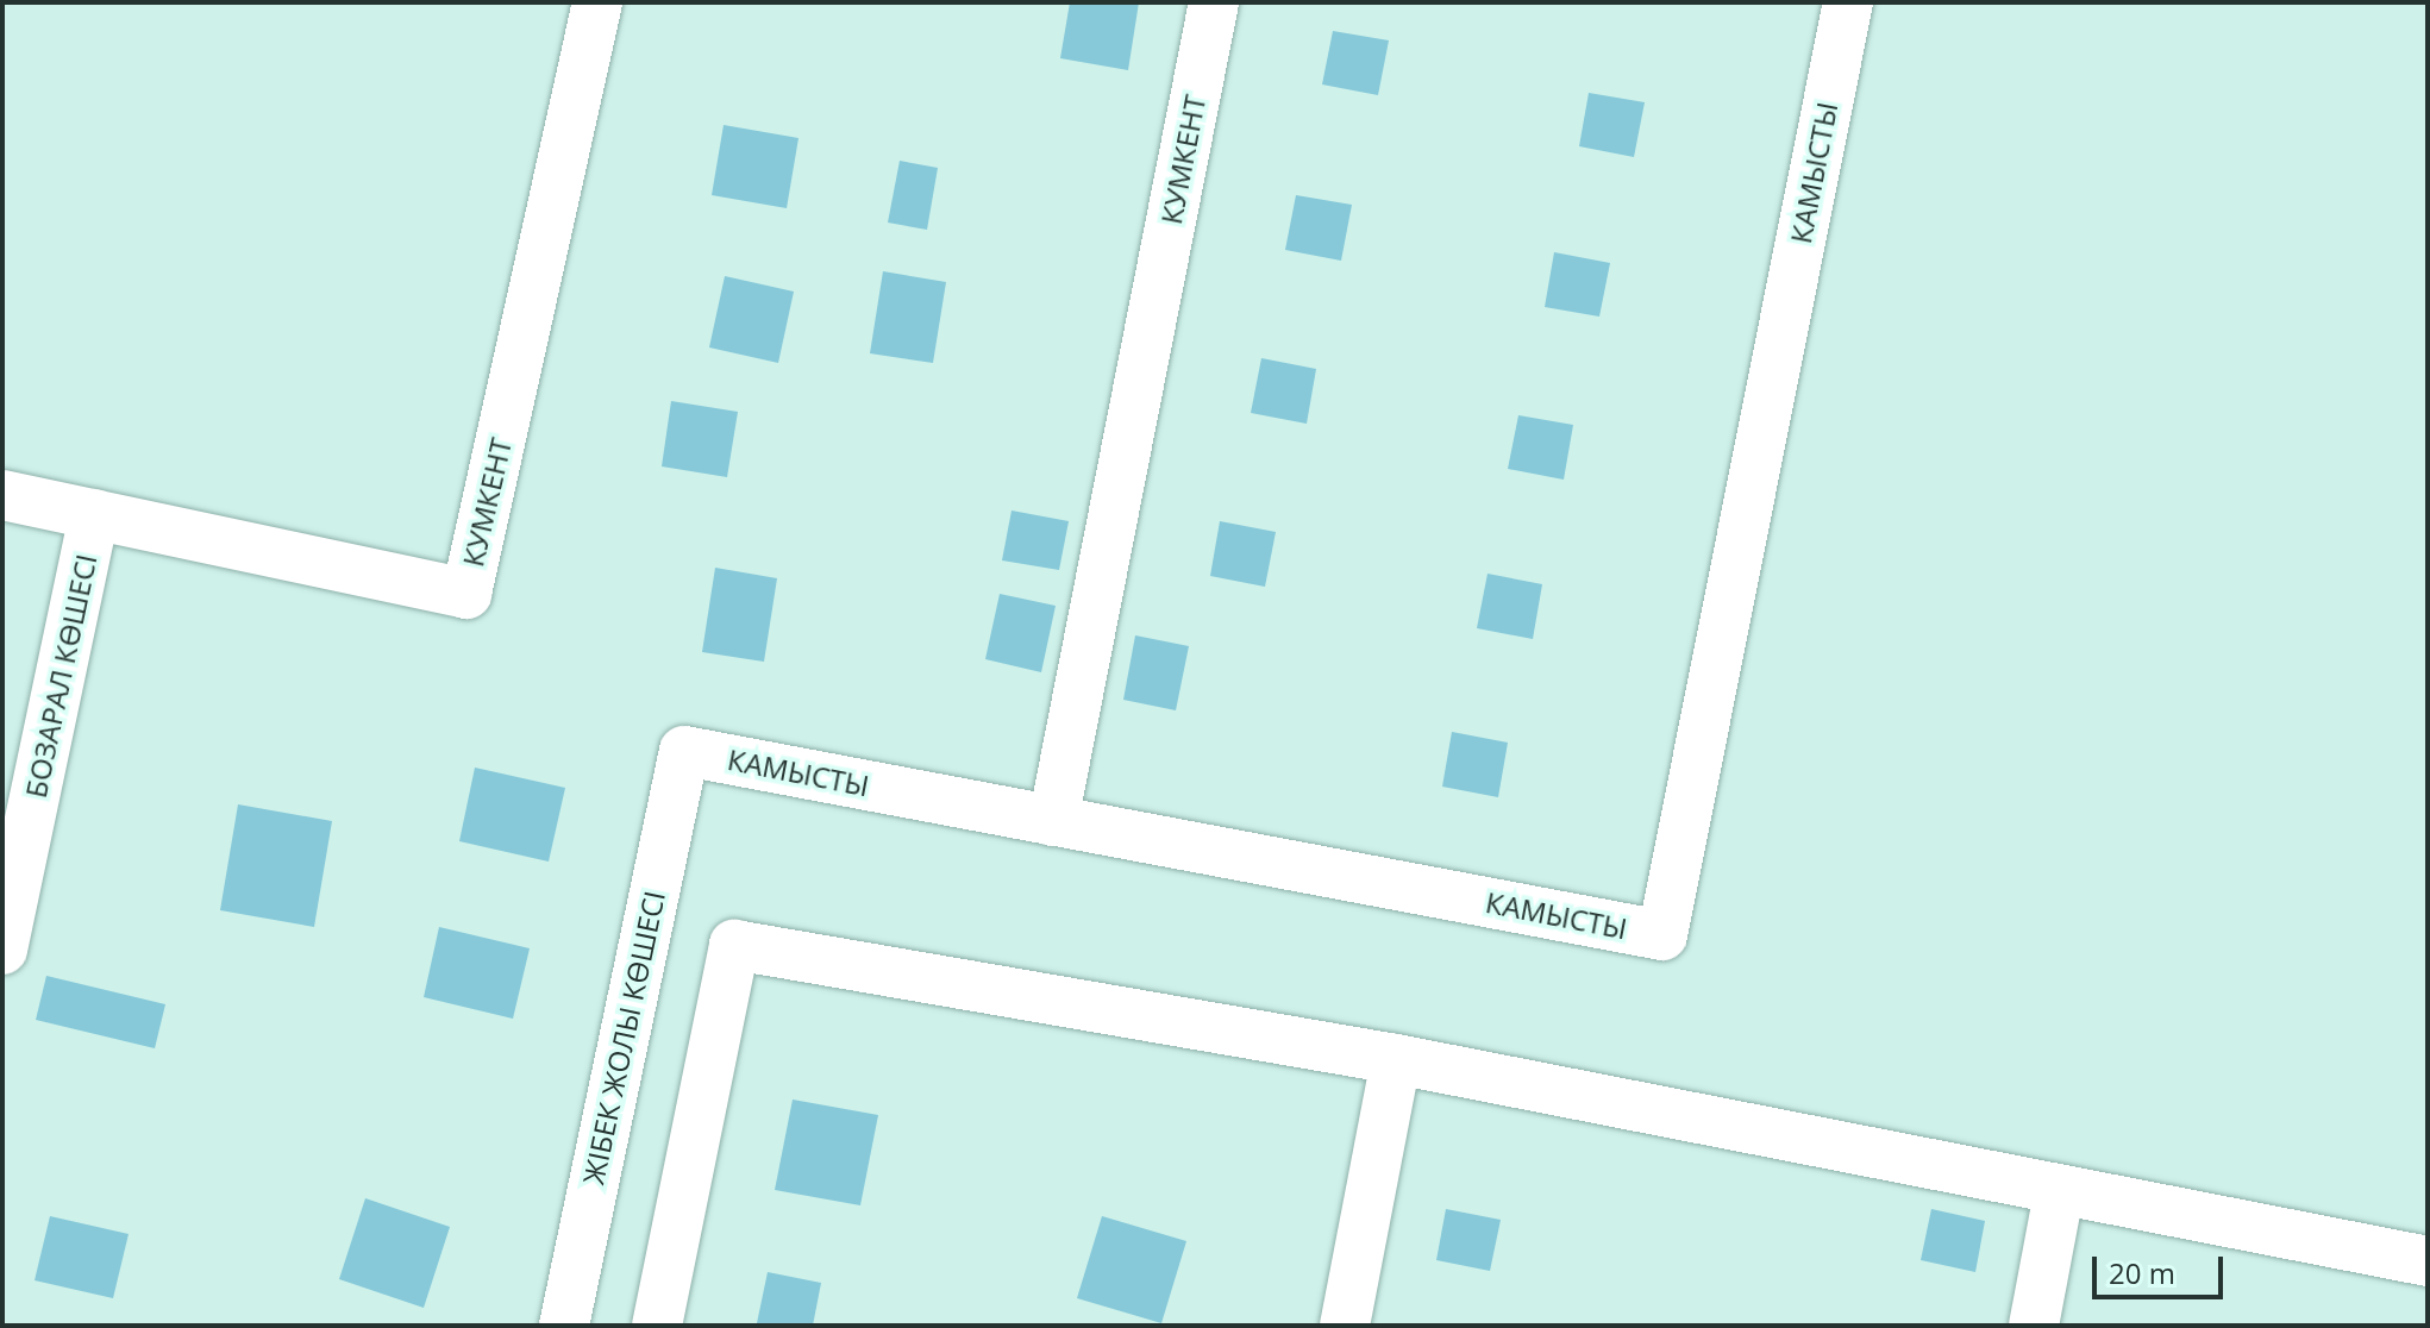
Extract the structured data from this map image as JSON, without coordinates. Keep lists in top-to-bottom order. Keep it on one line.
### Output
{"streets":{"street":["КУМКЕНТ","КАМЫСТЫ","БОЗАРАЛ КӨШЕСІ","ЖІБЕК ЖОЛЫ КӨШЕСІ"]},"crossings":[["КУМКЕНТ","КАМЫСТЫ"],["КУМКЕНТ","БОЗАРАЛ КӨШЕСІ"],["КАМЫСТЫ","ЖІБЕК ЖОЛЫ КӨШЕСІ"]],"scale_bar":"20 m"}
